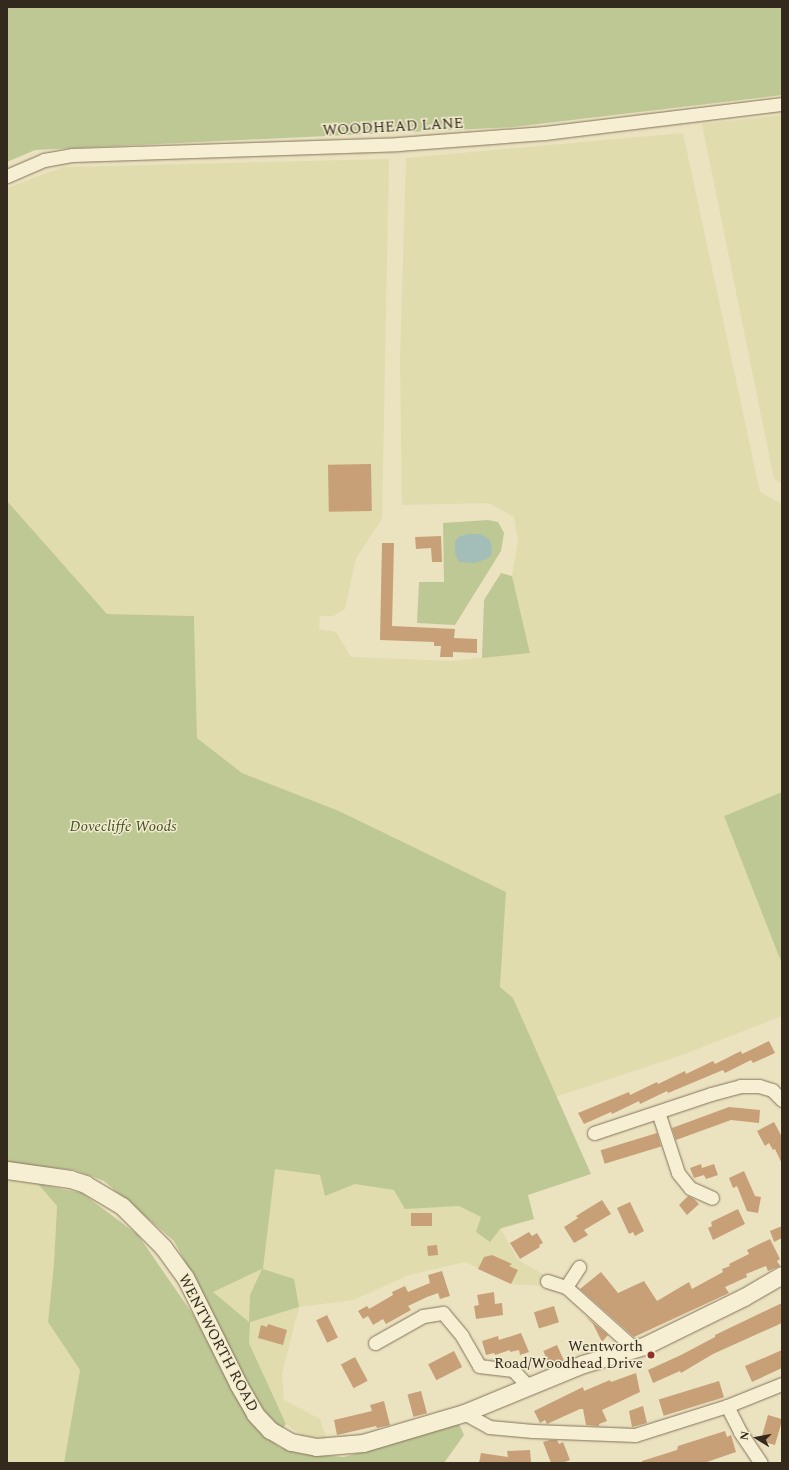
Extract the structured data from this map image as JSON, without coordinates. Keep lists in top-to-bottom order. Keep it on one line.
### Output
{"streets":{"street":["WOODHEAD LANE","WENTWORTH ROAD"]},"parks":["Dovecliffe Woods"],"places":["Wentworth Road/Woodhead Drive"],"north":"left"}
